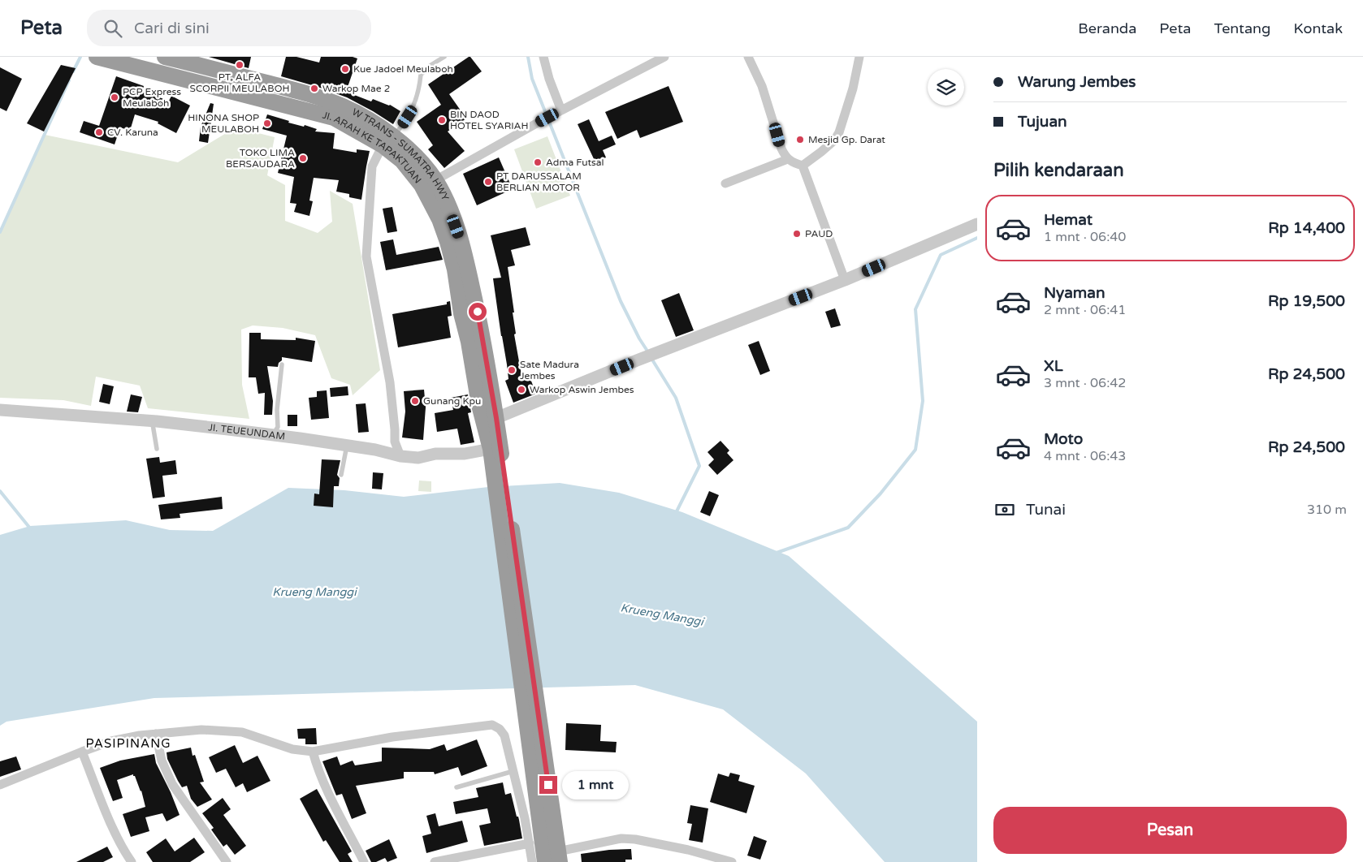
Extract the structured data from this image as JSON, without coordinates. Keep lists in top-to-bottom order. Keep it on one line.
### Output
{"streets":{"highway":["JI. ARAH KE TAPAKTUAN","W TRANS - SUMATRA HWY"],"street":["JI. TEUEUNDAM"]},"crossings":[["JI. ARAH KE TAPAKTUAN","W TRANS - SUMATRA HWY"],["JI. ARAH KE TAPAKTUAN","JI. TEUEUNDAM"],["W TRANS - SUMATRA HWY","JI. TEUEUNDAM"]],"districts":["PASIPINANG"],"water":["Krueng Manggi"],"places":["PT. ALFA SCORPII MEULABOH","Kue Jadoel Meulaboh","Warkop Mae 2","PCP Express Meulaboh","BIN DAOD HOTEL SYARIAH","HINONA SHOP MEULABOH","CV. Karuna","Mesjid Gp. Darat","TOKO LIMA BERSAUDARA","Adma Futsal","PT DARUSSALAM BERLIAN MOTOR","PAUD","Sate Madura Jembes","Warkop Aswin Jembes","Gunang Kpu"],"page":{"header":"Peta","search":"Cari di sini","nav":["Beranda","Peta","Tentang","Kontak"],"banner":["Warung Jembes","Tujuan"],"heading":"Pilih kendaraan","list":[{"name":"Hemat","note":"1 mnt · 06:40","value":"Rp 14,400"},{"name":"Nyaman","note":"2 mnt · 06:41","value":"Rp 19,500"},{"name":"XL","note":"3 mnt · 06:42","value":"Rp 24,500"},{"name":"Moto","note":"4 mnt · 06:43","value":"Rp 24,500"}],"pay":["Tunai","310 m"],"bubble":"1 mnt","buttons":"Pesan"}}
